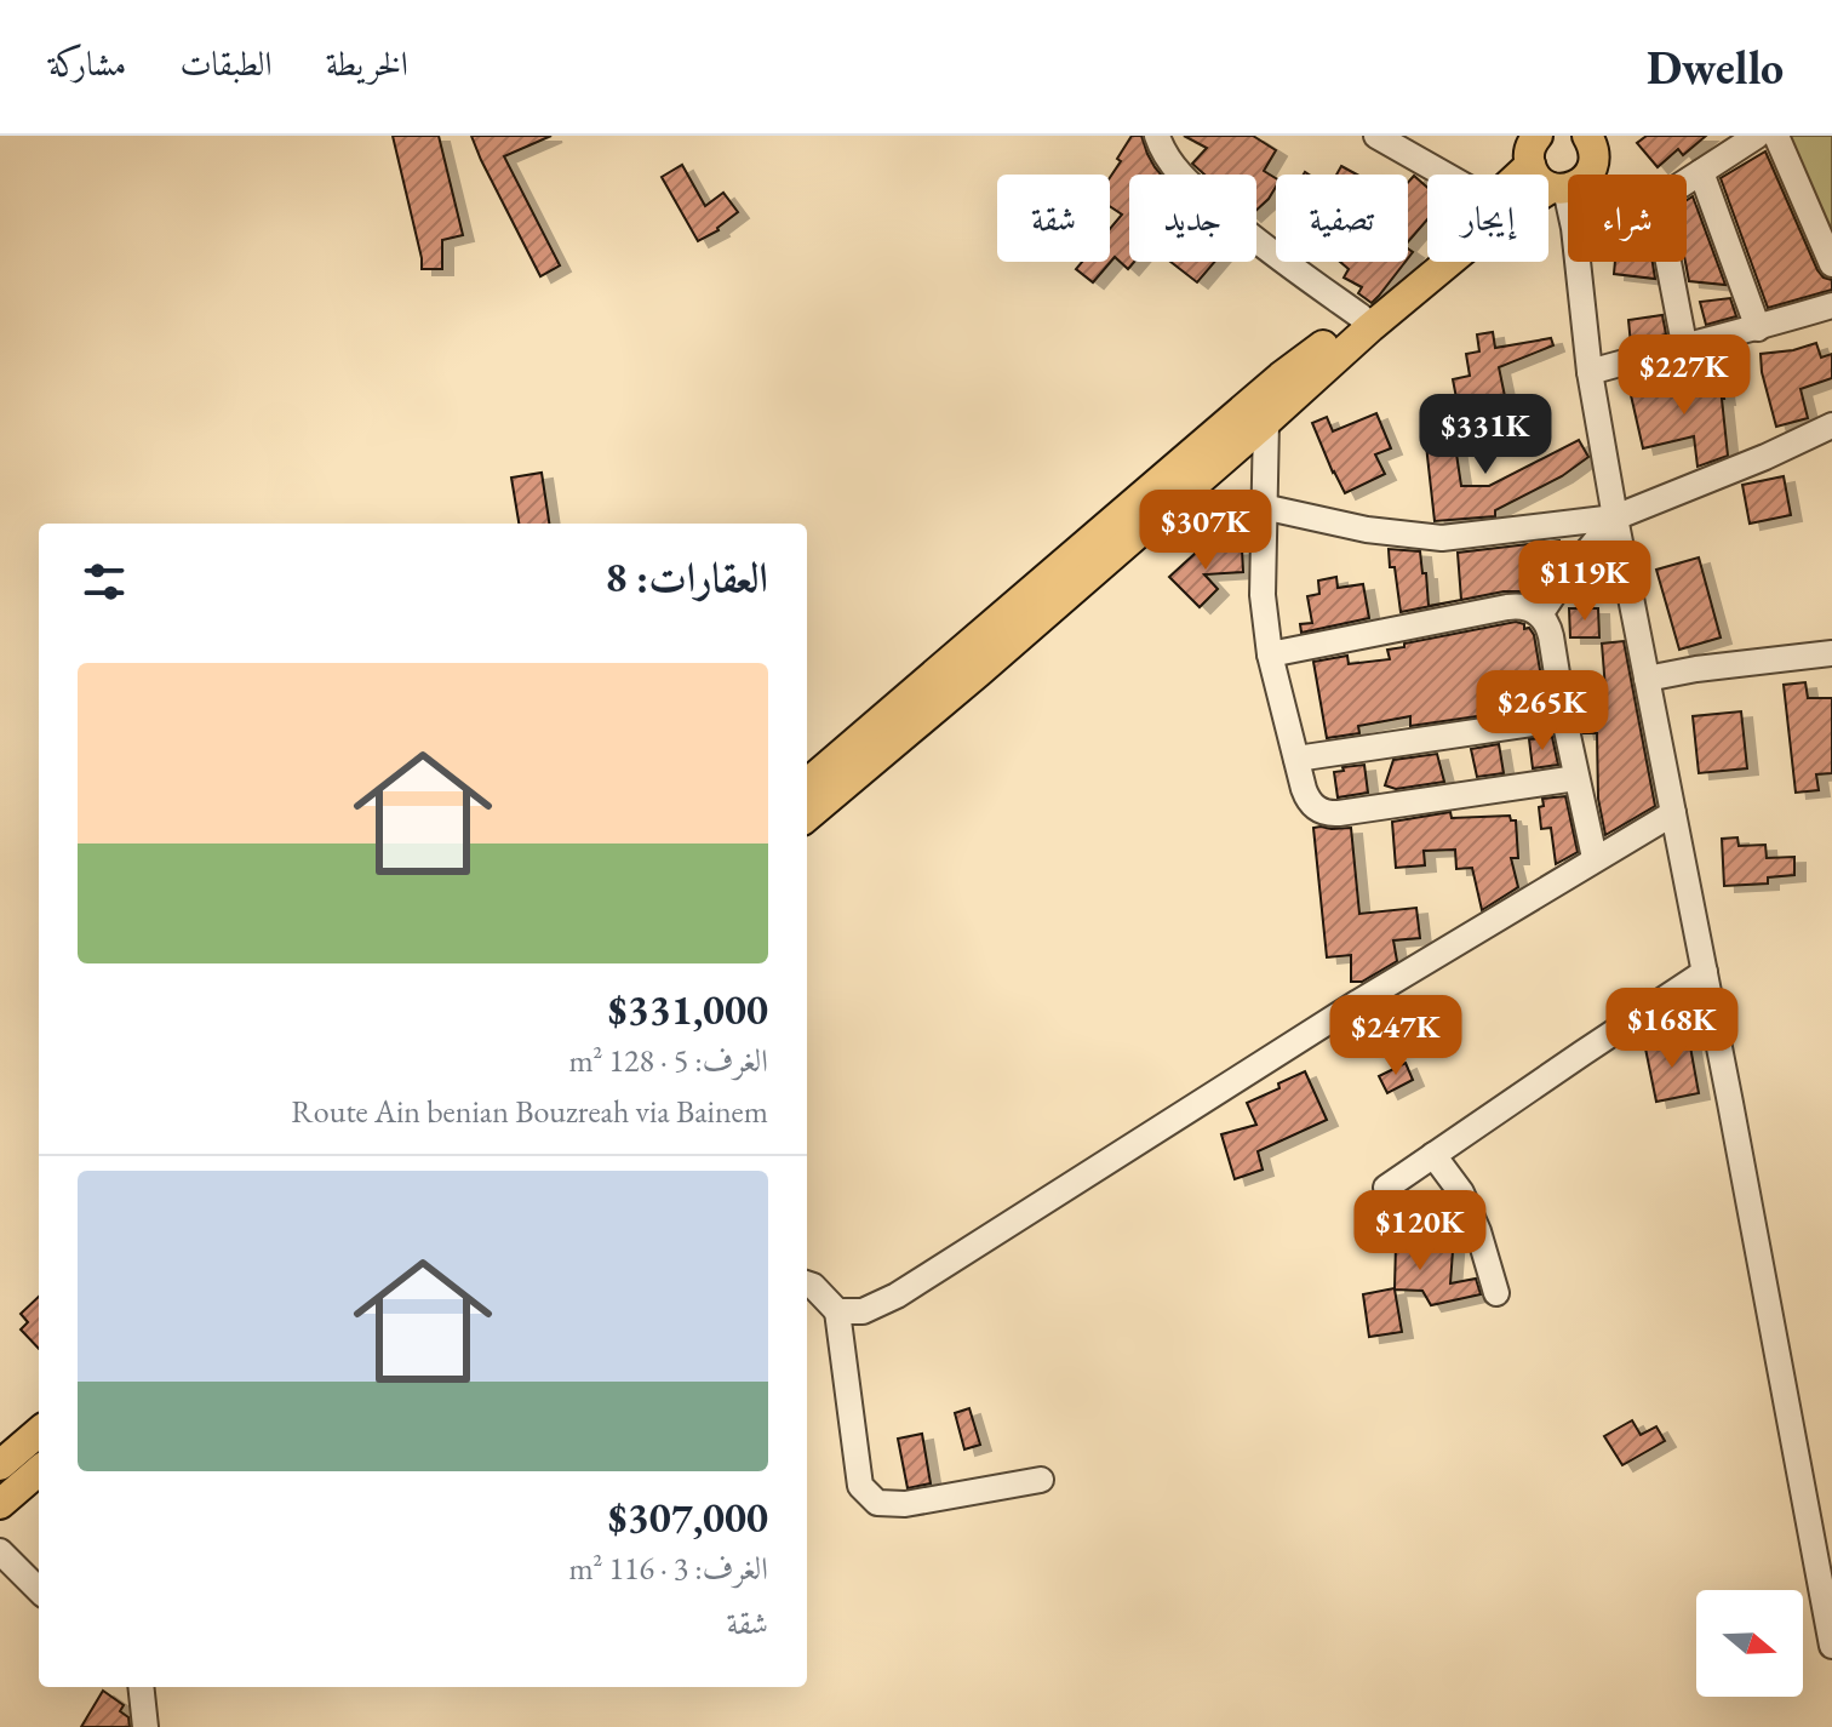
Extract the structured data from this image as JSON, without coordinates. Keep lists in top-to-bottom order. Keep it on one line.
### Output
{"north":"right","page":{"header":"Dwello","nav":["الخريطة","الطبقات","مشاركة"],"chip":["شراء","إيجار","تصفية","جديد","شقة"],"price":["$227K","$331K","$307K","$119K","$265K","$168K","$247K","$120K"],"heading":"العقارات: 8","list":[{"name":"$331,000","note":"الغرف: 5 · 128 m² · Route Ain benian Bouzreah via Bainem"},{"name":"$307,000","note":"الغرف: 3 · 116 m² · شقة"}]}}
